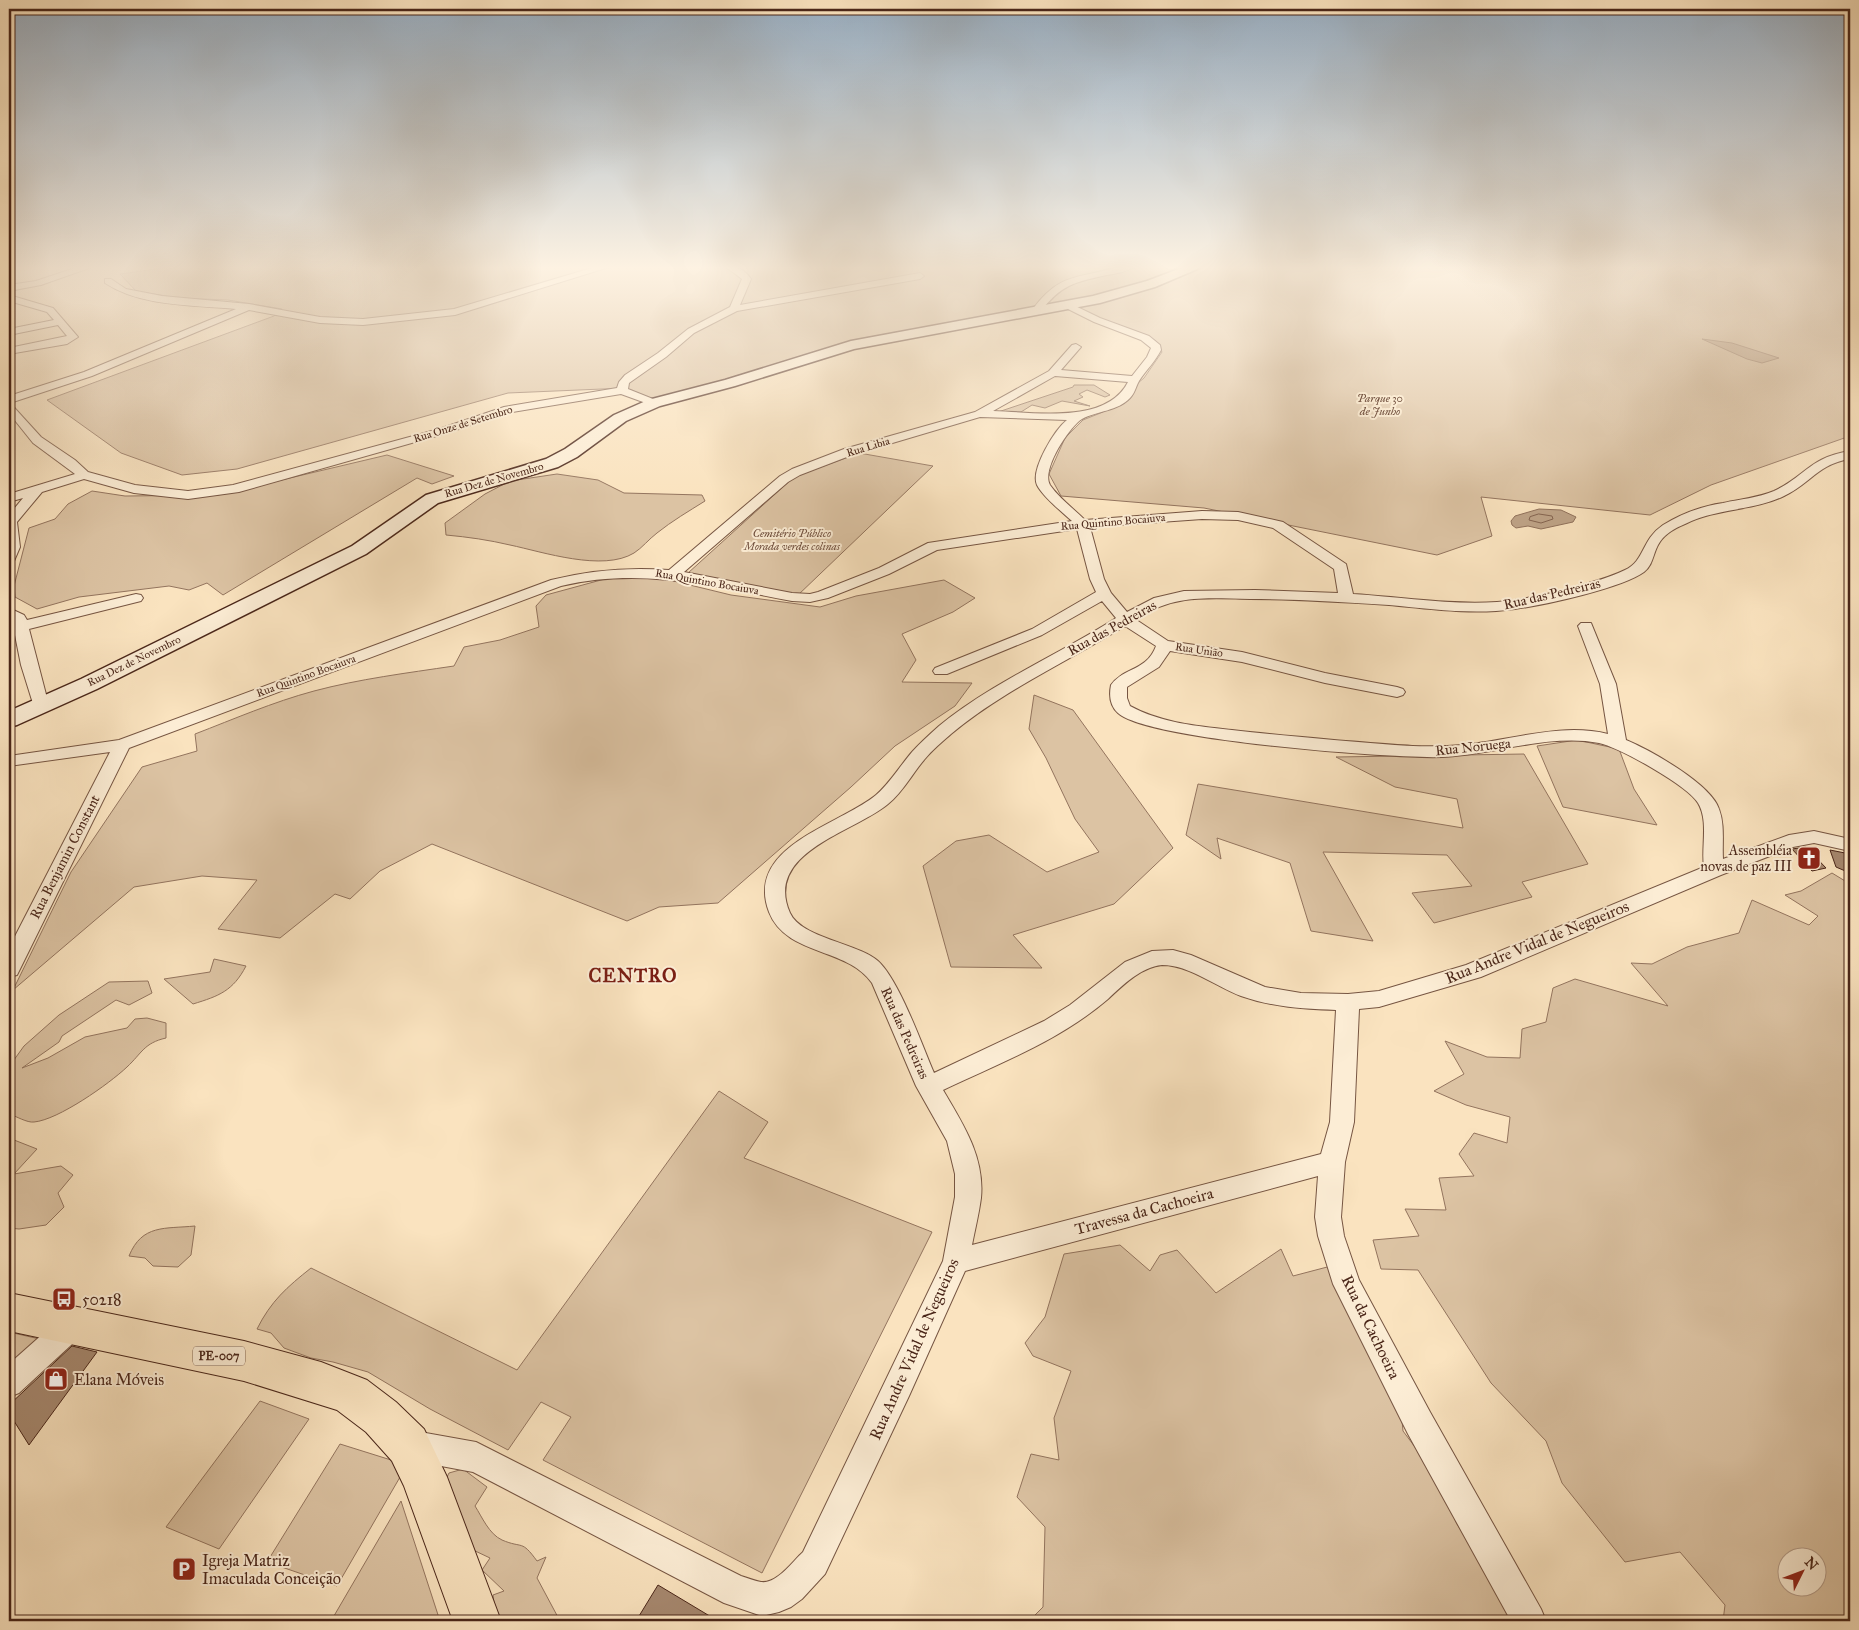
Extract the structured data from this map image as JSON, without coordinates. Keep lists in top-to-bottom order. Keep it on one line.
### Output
{"streets":{"main road":["Rua Dez de Novembro","PE-007"],"street":["Rua Onze de Setembro","Rua Libia","Rua Quintino Bocaiuva","Rua das Pedreiras","Rua União","Rua Noruega","Rua Benjamin Constant","Rua Andre Vidal de Negueiros","Travessa da Cachoeira","Rua da Cachoeira"]},"crossings":[["Rua Libia","Rua Quintino Bocaiuva"],["Rua Quintino Bocaiuva","Rua das Pedreiras"],["Rua Quintino Bocaiuva","Rua União"],["Rua Quintino Bocaiuva","Rua Benjamin Constant"],["Rua das Pedreiras","Rua União"],["Rua das Pedreiras","Rua Andre Vidal de Negueiros"],["Rua União","Rua Noruega"],["Rua Noruega","Rua Andre Vidal de Negueiros"],["Rua Andre Vidal de Negueiros","Travessa da Cachoeira"],["Rua Andre Vidal de Negueiros","Rua da Cachoeira"],["Rua Andre Vidal de Negueiros","PE-007"],["Travessa da Cachoeira","Rua da Cachoeira"]],"districts":["CENTRO"],"parks":["Parque 30 de Junho","Cemitério Público Morada verdes colinas"],"places":{"church":["Assembléia novas de paz III"],"bus stop":["50218"],"shop":["Elana Móveis"],"parking":["Igreja Matriz Imaculada Conceição"]},"north":"top right"}
